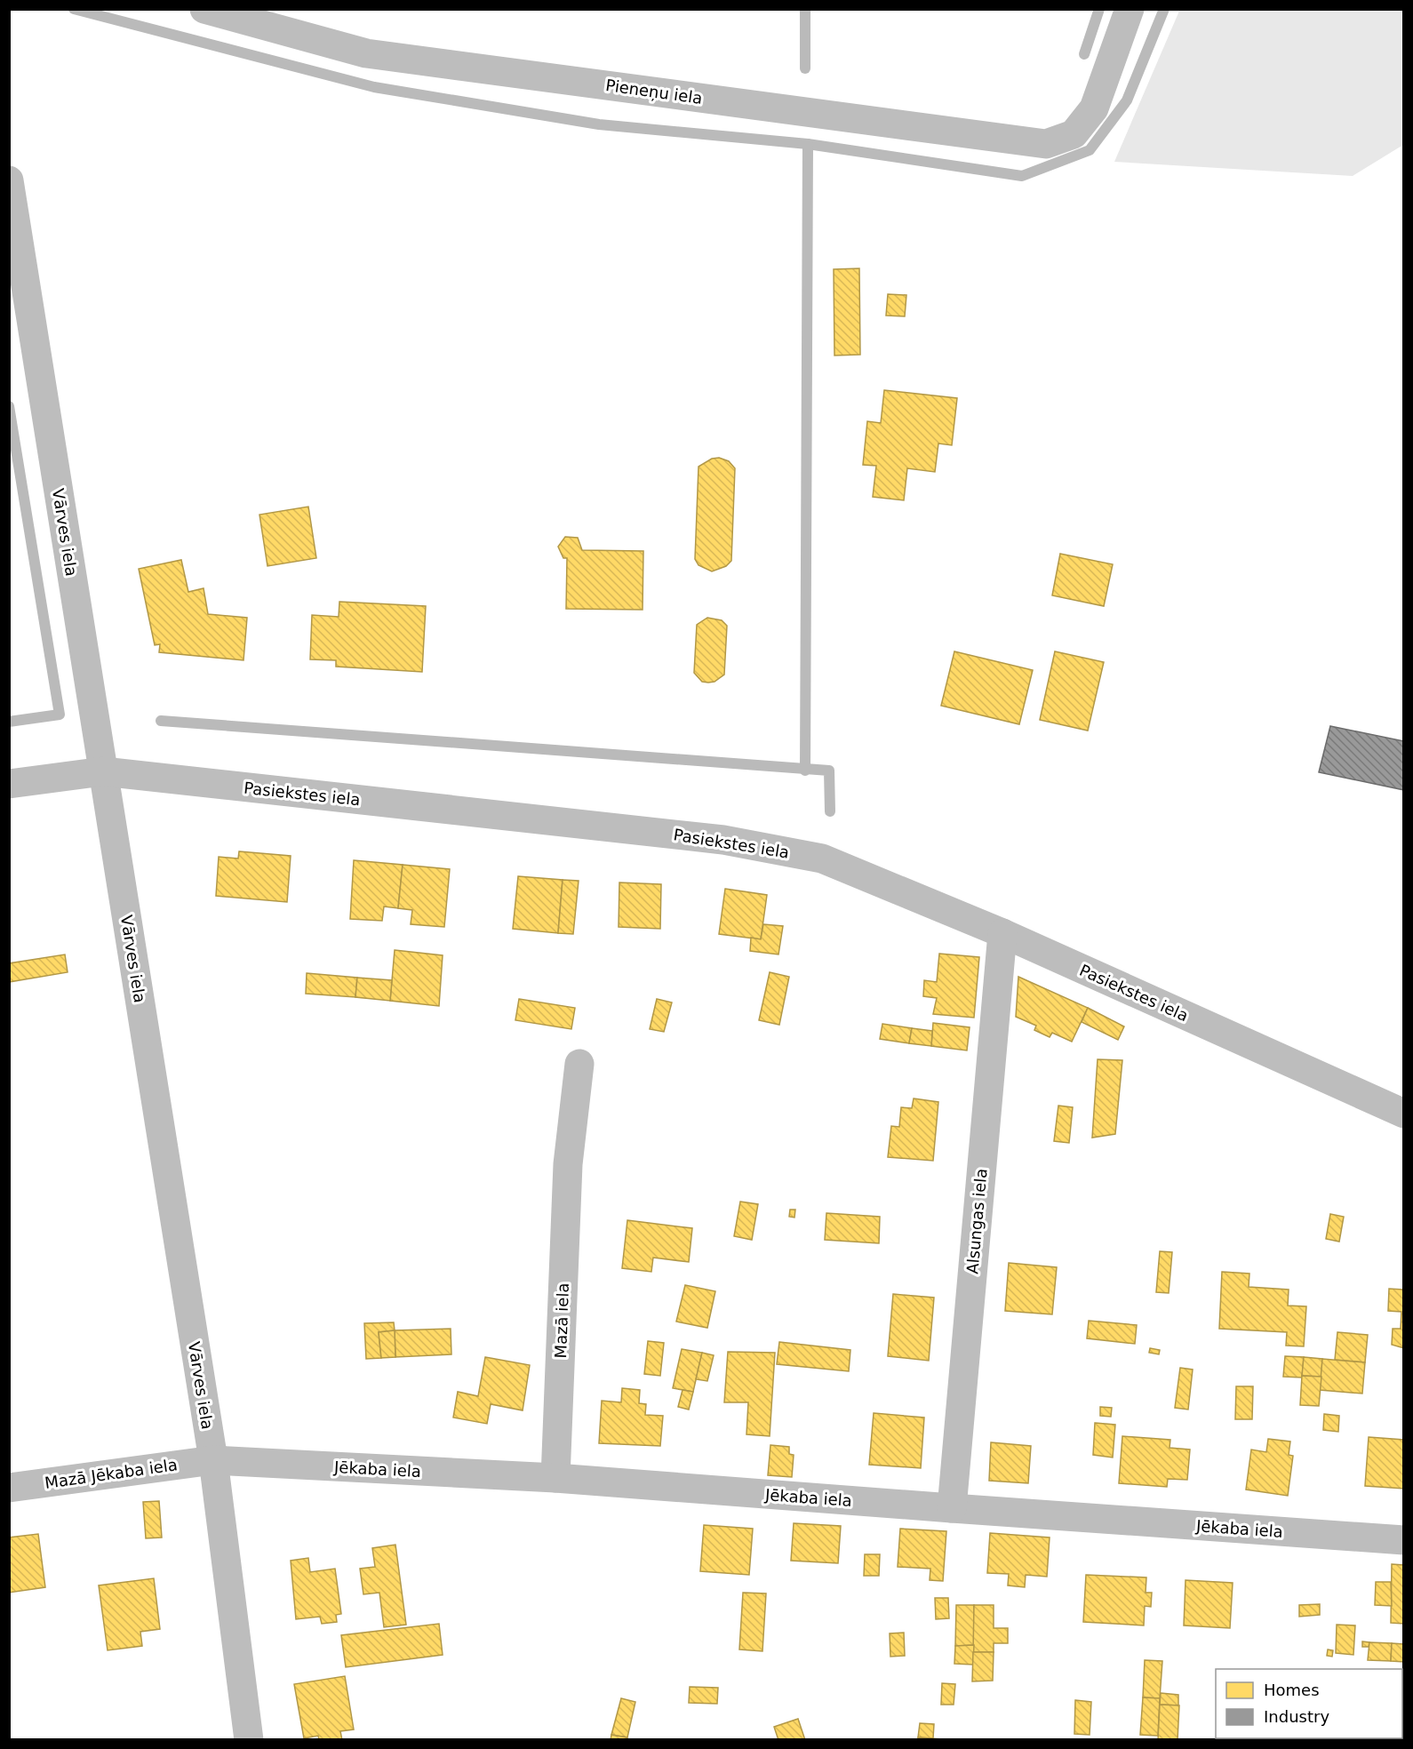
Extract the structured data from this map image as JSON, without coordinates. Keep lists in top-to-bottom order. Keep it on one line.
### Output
{"streets":{"street":["Pieneņu iela","Vārves iela","Pasiekstes iela","Alsungas iela","Mazā iela","Jēkaba iela","Mazā Jēkaba iela"]},"crossings":[["Vārves iela","Pasiekstes iela"],["Vārves iela","Jēkaba iela"],["Vārves iela","Mazā Jēkaba iela"],["Pasiekstes iela","Alsungas iela"],["Alsungas iela","Jēkaba iela"],["Mazā iela","Jēkaba iela"],["Jēkaba iela","Mazā Jēkaba iela"]],"legend":["Homes","Industry"]}
